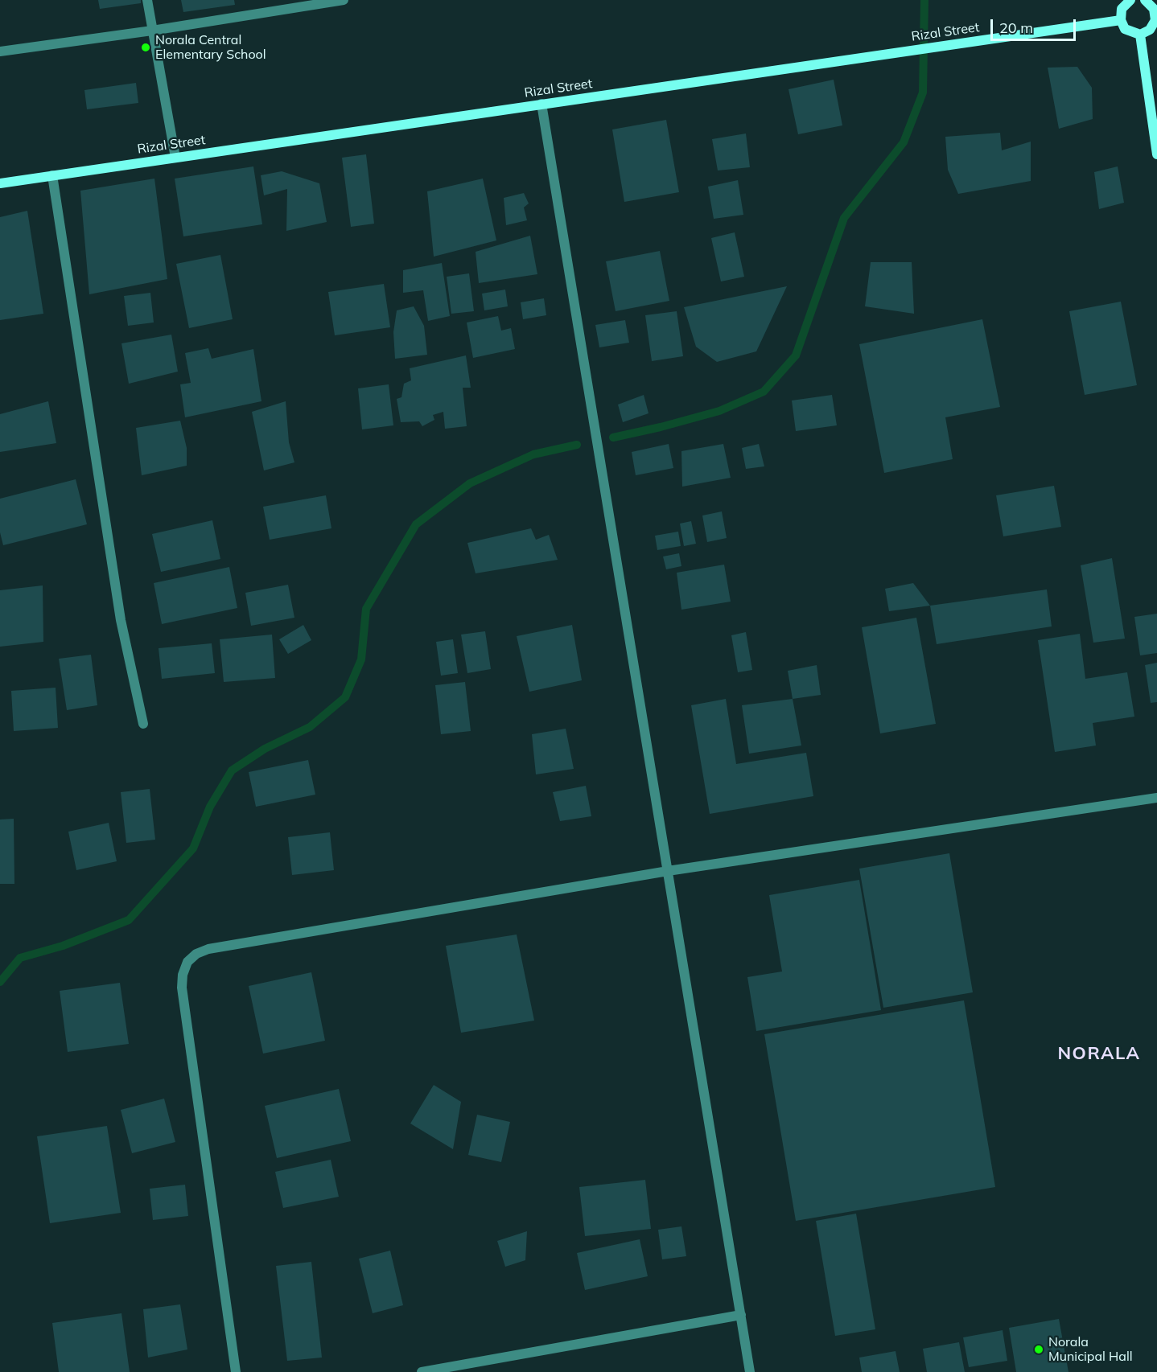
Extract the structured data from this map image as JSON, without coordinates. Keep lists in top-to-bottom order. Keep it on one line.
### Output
{"streets":{"main road":["Rizal Street"]},"districts":["NORALA"],"places":["Norala Central Elementary School","Norala Municipal Hall"],"scale_bar":"20 m"}
